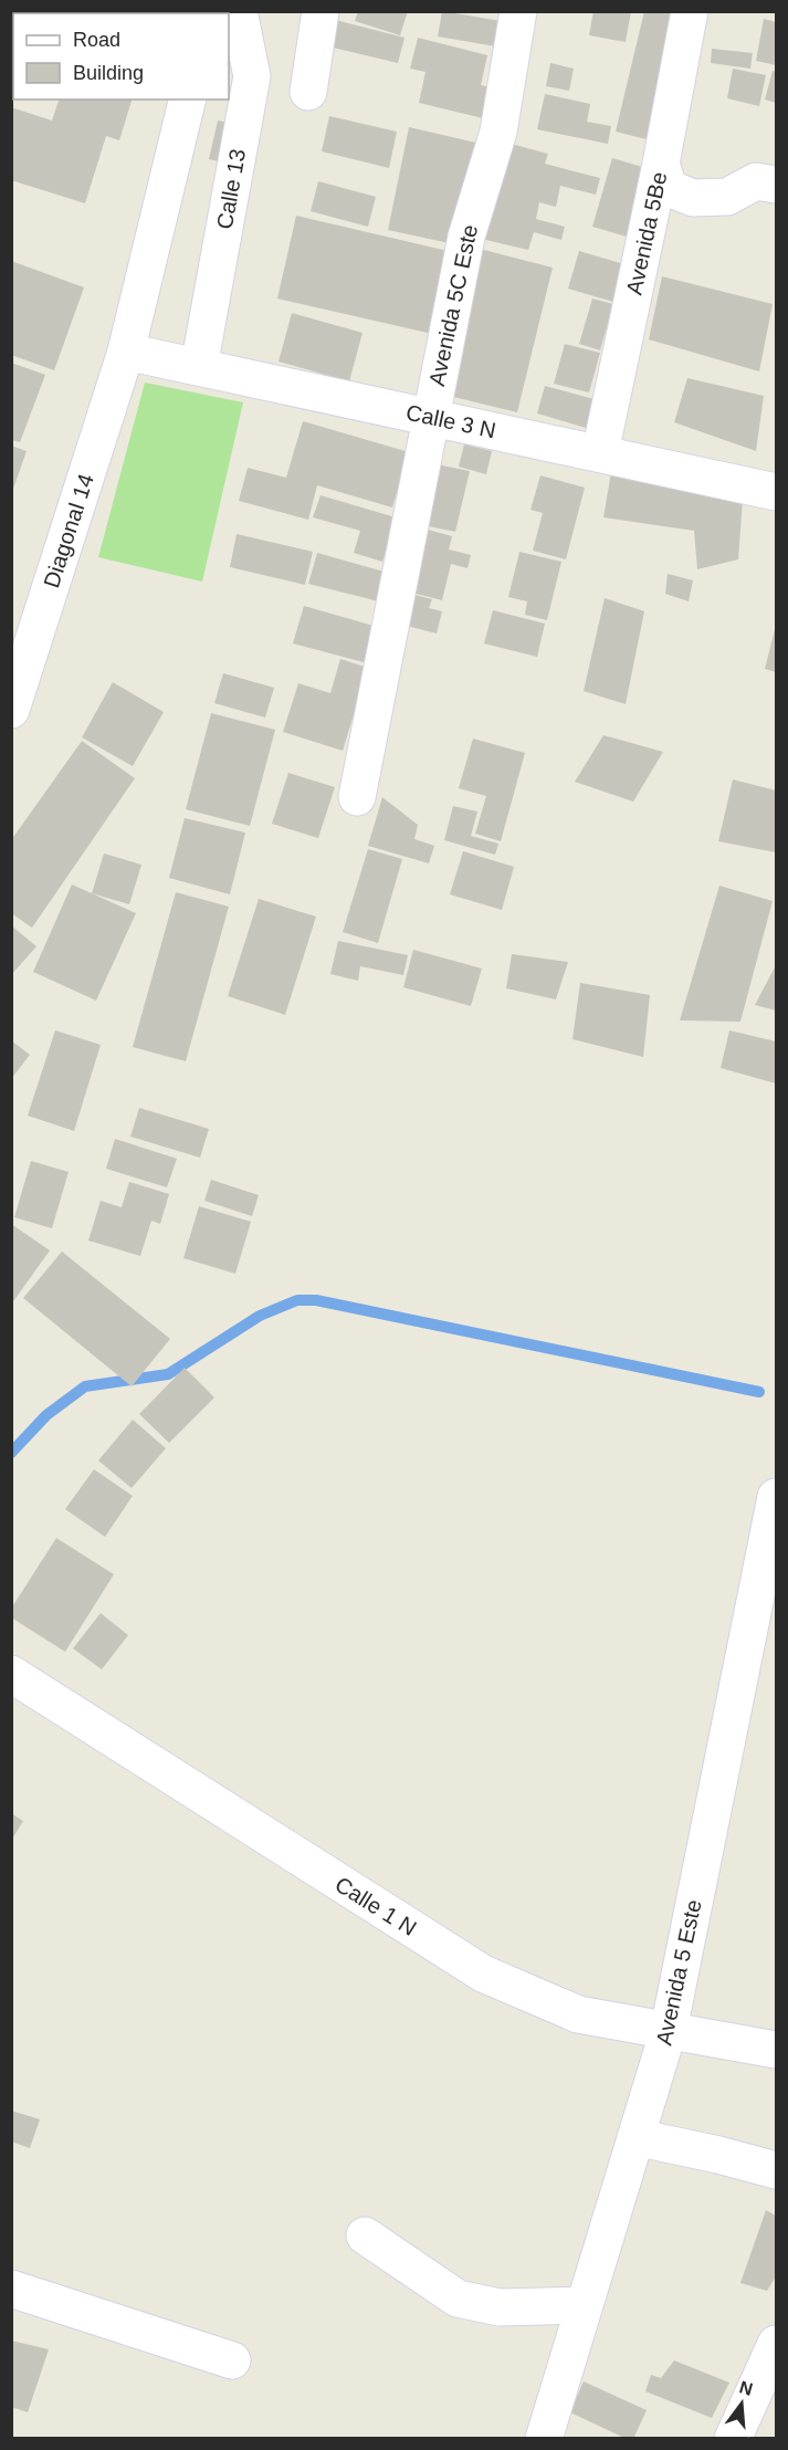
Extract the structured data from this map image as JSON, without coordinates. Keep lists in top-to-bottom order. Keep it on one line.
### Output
{"streets":{"street":["Calle 13","Avenida 5Be","Avenida 5C Este","Calle 3 N","Diagonal 14","Calle 1 N","Avenida 5 Este"]},"crossings":[["Calle 13","Calle 3 N"],["Avenida 5Be","Calle 3 N"],["Avenida 5C Este","Calle 3 N"],["Calle 3 N","Diagonal 14"],["Calle 1 N","Avenida 5 Este"]],"legend":["Road","Building"],"north":"top"}
